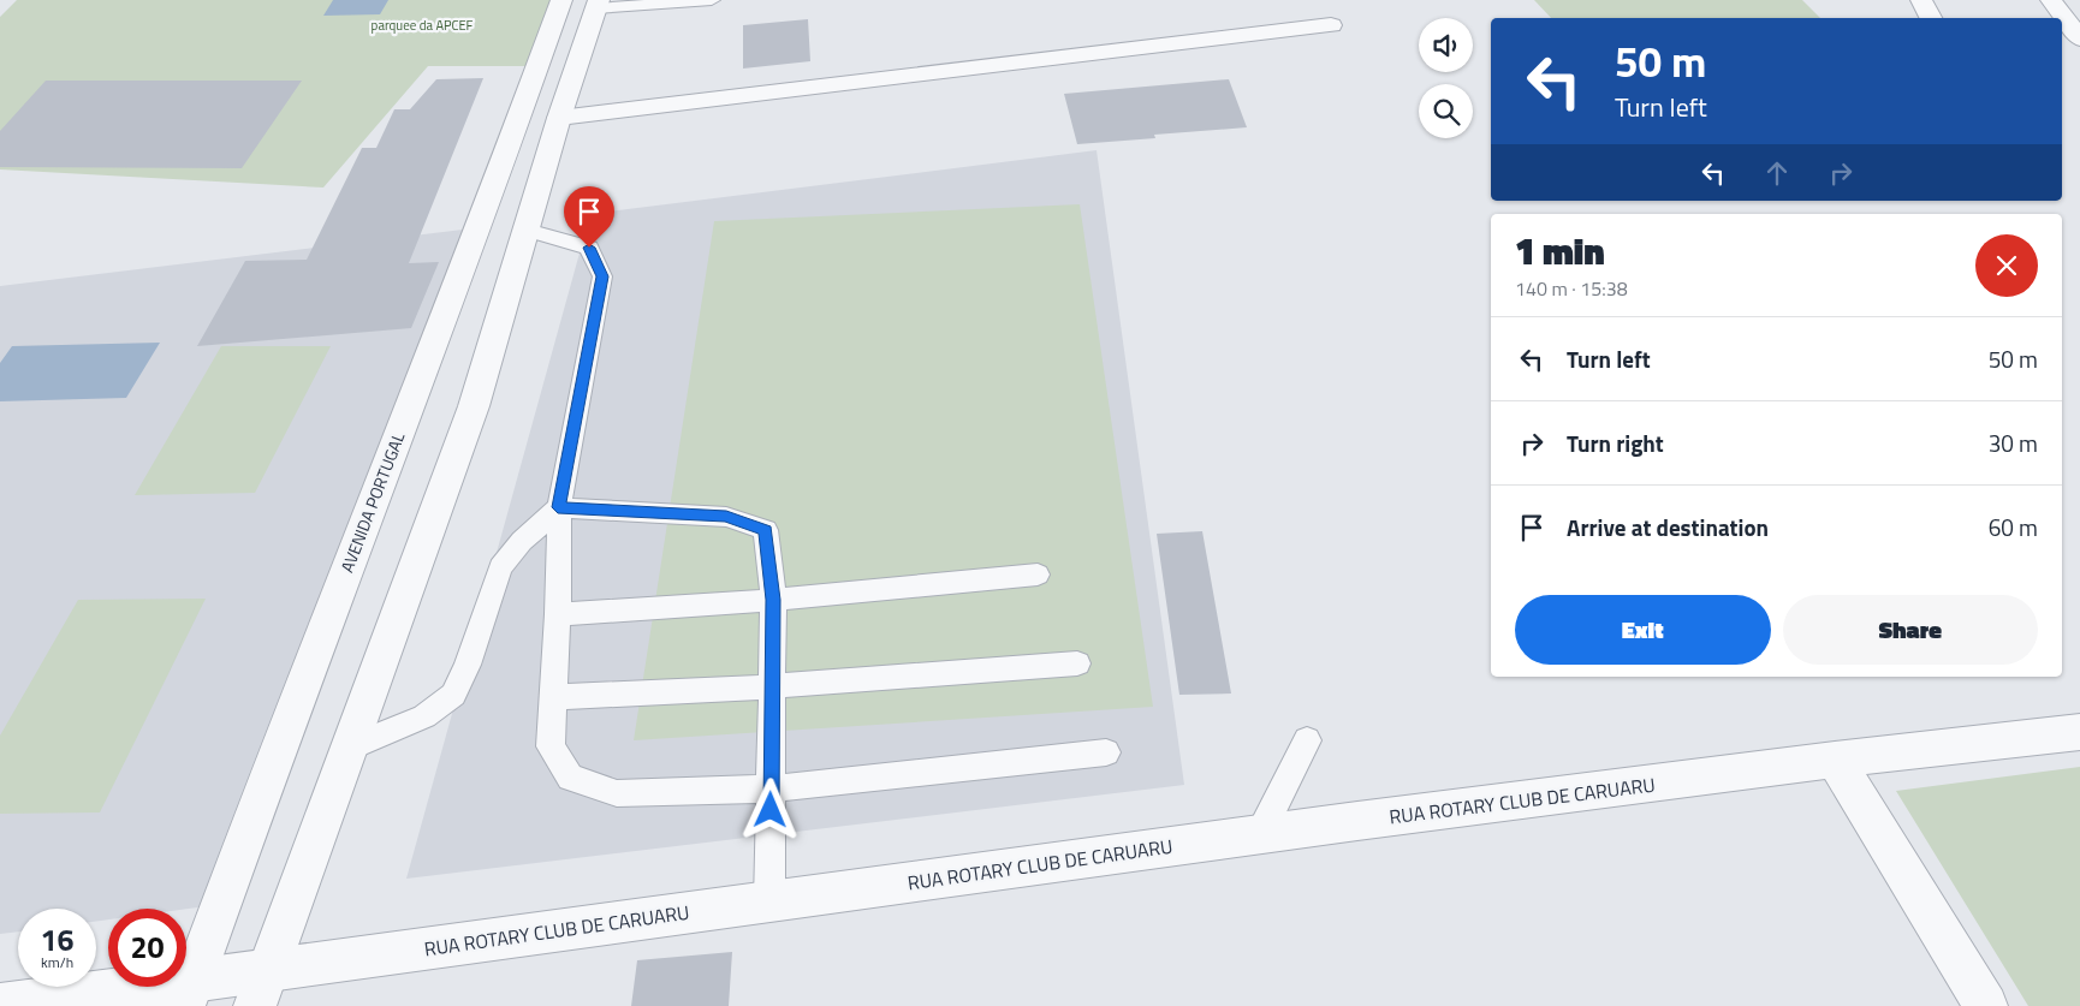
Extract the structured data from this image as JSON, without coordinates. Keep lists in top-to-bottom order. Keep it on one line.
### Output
{"streets":{"street":["AVENIDA PORTUGAL","RUA ROTARY CLUB DE CARUARU"]},"crossings":[["AVENIDA PORTUGAL","RUA ROTARY CLUB DE CARUARU"]],"parks":["parquee da APCEF"],"page":{"turn":["50 m","Turn left"],"heading":["1 min","140 m · 15:38"],"list":[{"name":"Turn left","value":"50 m"},{"name":"Turn right","value":"30 m"},{"name":"Arrive at destination","value":"60 m"}],"buttons":["Exit","Share"],"speed":"16 km/h","limit":"20"}}
